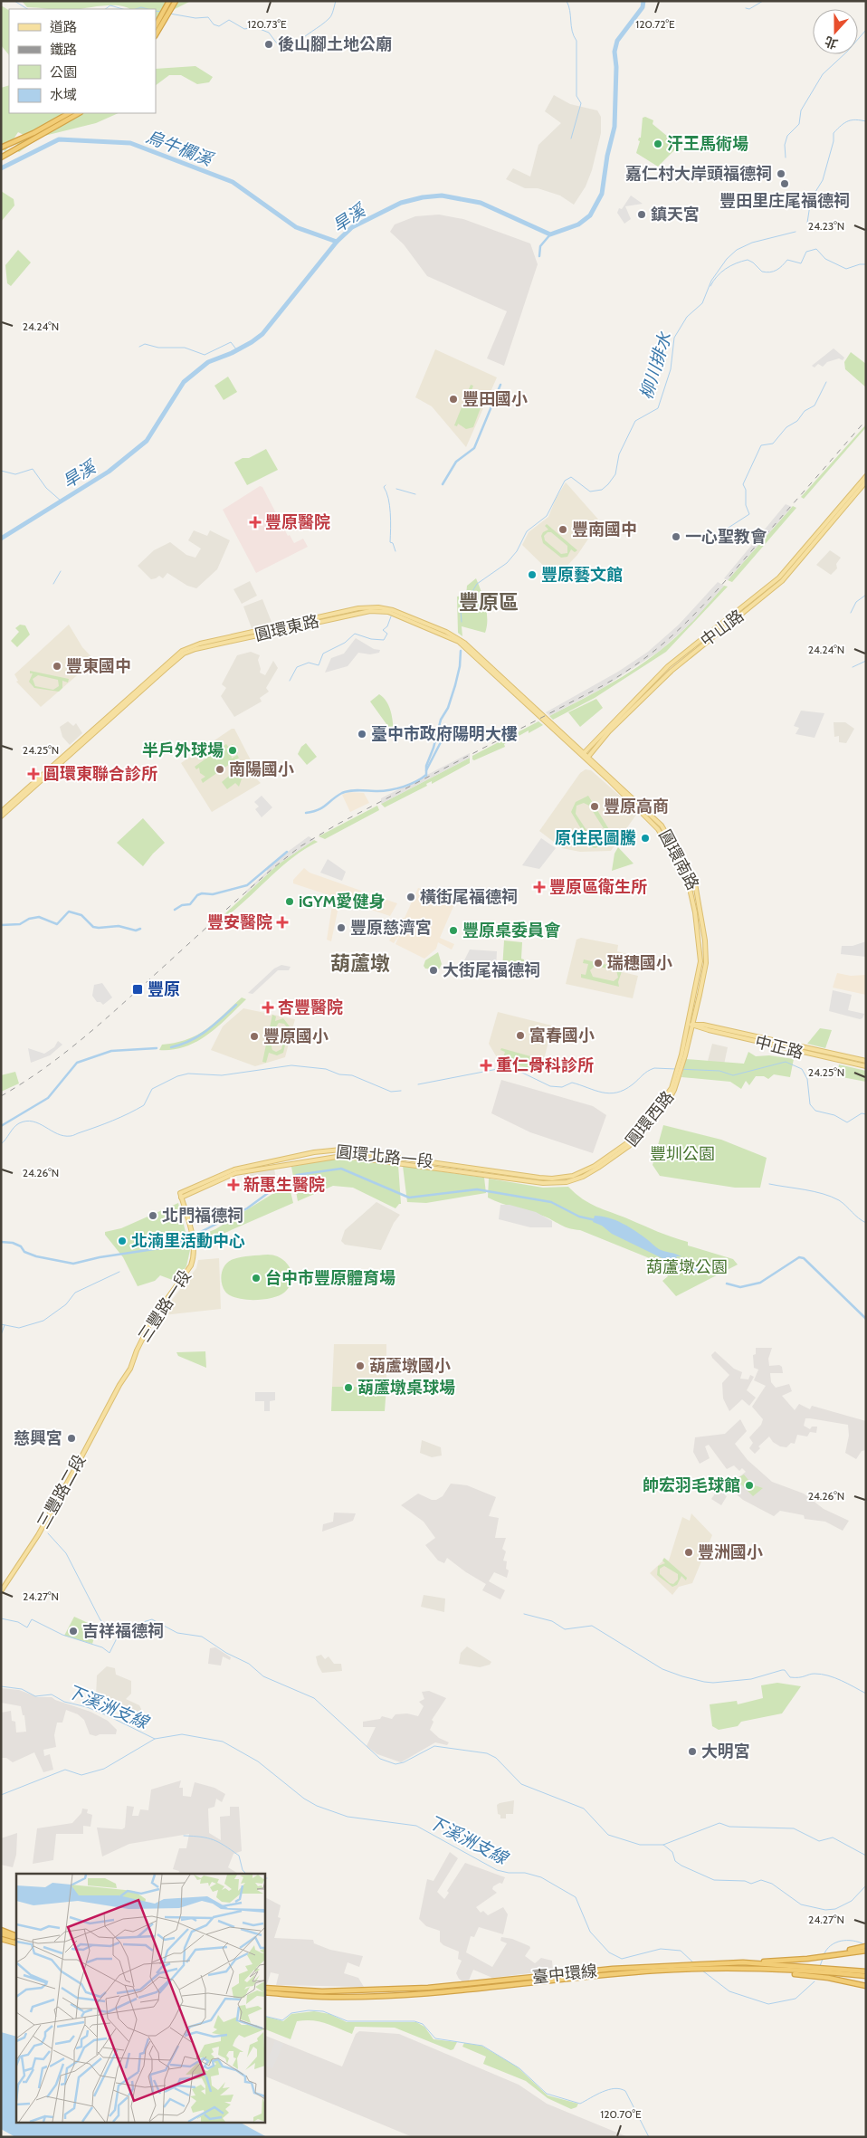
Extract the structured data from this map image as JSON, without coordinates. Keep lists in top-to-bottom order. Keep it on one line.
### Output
{"streets":{"highway":["臺中環線"],"main road":["圓環東路","中山路","圓環南路","中正路","圓環西路","圓環北路一段","三豐路一段","三豐路二段"]},"crossings":[["圓環東路","中山路"],["圓環東路","圓環南路"],["中山路","圓環南路"],["圓環南路","中正路"],["圓環南路","圓環西路"],["中正路","圓環西路"],["圓環西路","圓環北路一段"],["圓環北路一段","三豐路一段"],["三豐路一段","三豐路二段"]],"districts":["豐原區","葫蘆墩"],"water":["烏牛欄溪","旱溪","柳川排水","下溪洲支線"],"parks":["豐圳公園","葫蘆墩公園"],"places":{"other":["後山腳土地公廟","汗王馬術場","嘉仁村大岸頭福德祠","豐田里庄尾福德祠","鎮天宮","豐田國小","豐南國中","一心聖教會","豐原藝文館","豐東國中","臺中市政府陽明大樓","半戶外球場","南陽國小","豐原高商","原住民圖騰","橫街尾福德祠","iGYM愛健身","豐原慈濟宮","豐原桌委員會","瑞穗國小","大街尾福德祠","富春國小","豐原國小","北門福德祠","北湳里活動中心","台中市豐原體育場","葫蘆墩國小","葫蘆墩桌球場","慈興宮","帥宏羽毛球館","豐洲國小","吉祥福德祠","大明宮"],"health":["豐原醫院","圓環東聯合診所","豐原區衛生所","豐安醫院","杏豐醫院","重仁骨科診所","新惠生醫院"],"transit":["豐原"]},"legend":["道路","鐵路","公園","水域"],"north":"bottom","coordinates":["120.73°E","120.72°E","24.23°N","24.24°N","24.25°N","24.26°N","24.27°N","120.70°E"]}
